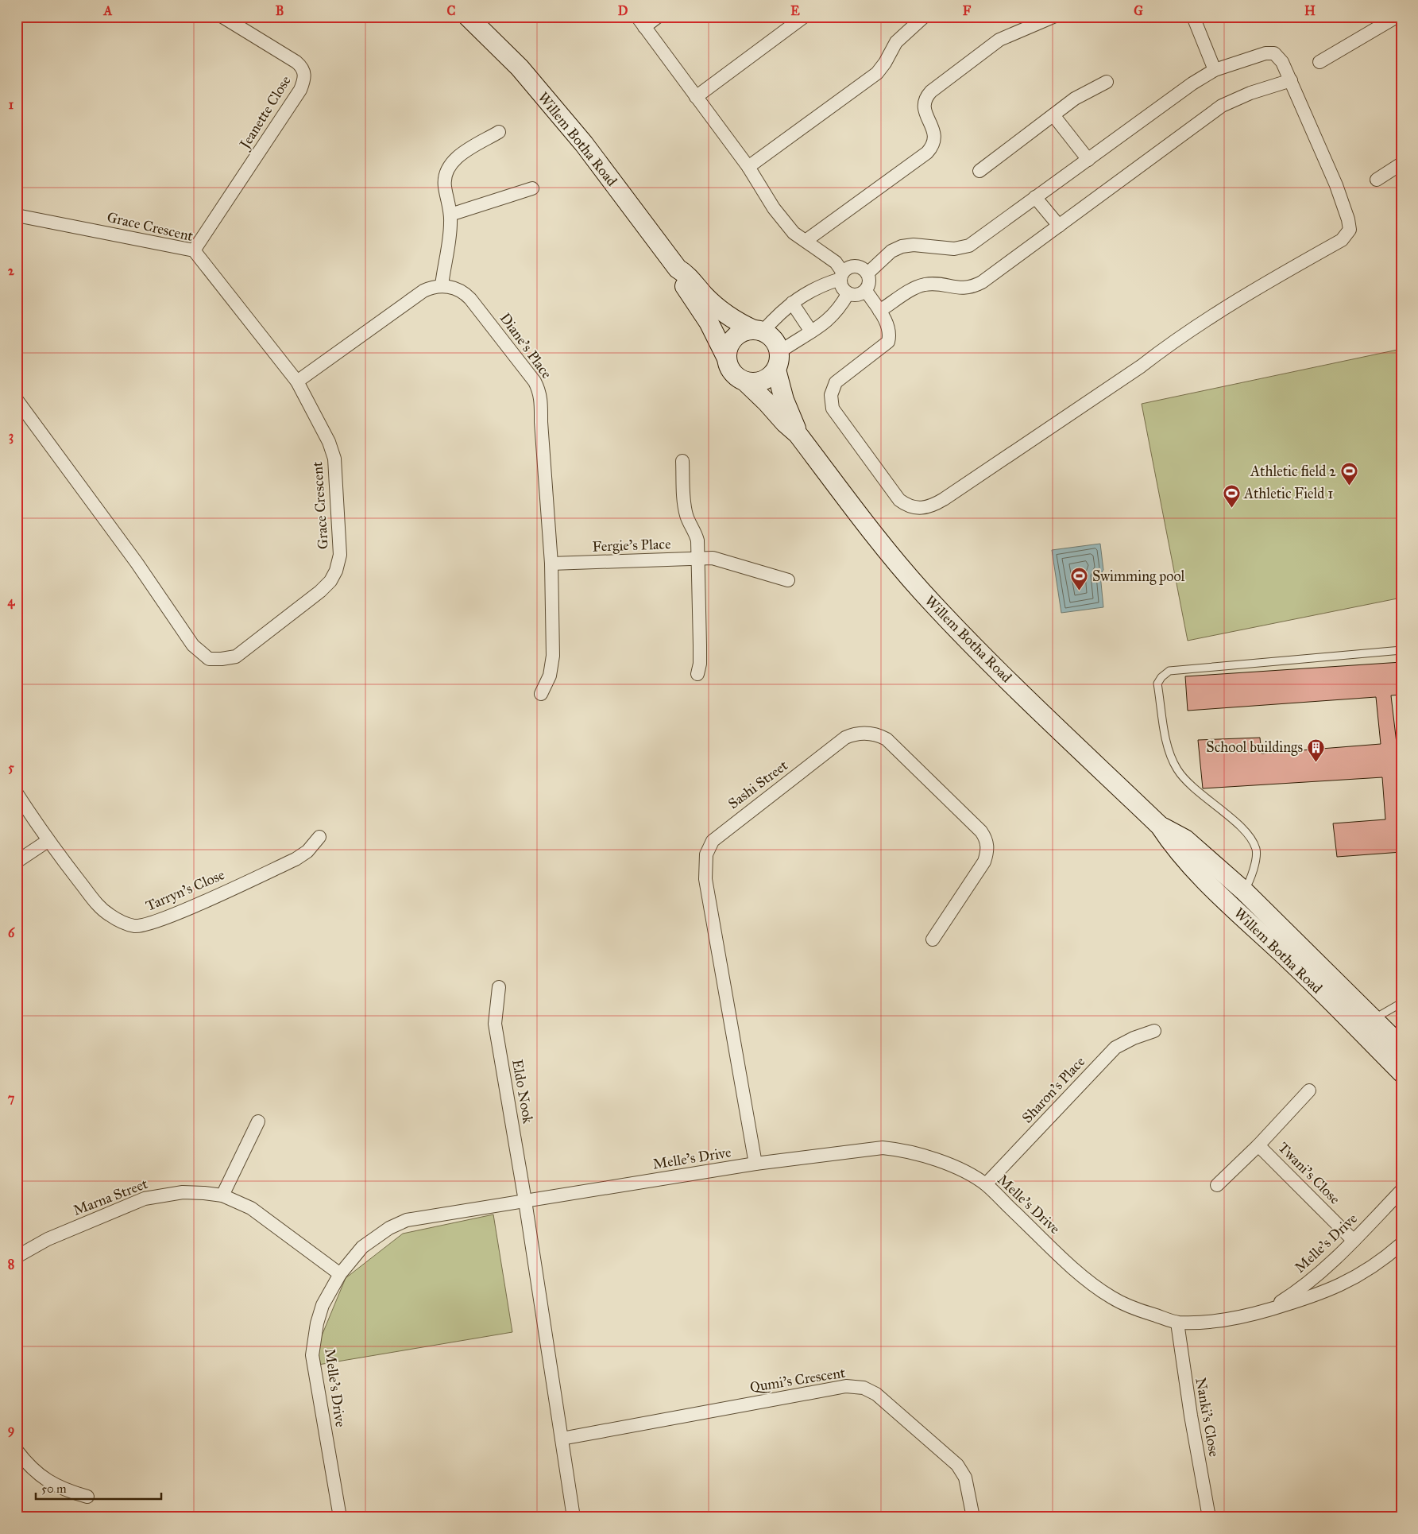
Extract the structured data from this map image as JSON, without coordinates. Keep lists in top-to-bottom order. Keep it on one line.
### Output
{"streets":{"street":["Jeanette Close","Willem Botha Road","Grace Crescent","Diane's Place","Fergie's Place","Sashi Street","Tarryn's Close","Sharon's Place","Eldo Nook","Melle's Drive","Twani's Close","Marna Street","Qumi's Crescent","Nanki's Close"]},"crossings":[["Jeanette Close","Grace Crescent"],["Diane's Place","Fergie's Place"],["Sashi Street","Melle's Drive"],["Sharon's Place","Melle's Drive"],["Eldo Nook","Melle's Drive"],["Melle's Drive","Twani's Close"],["Melle's Drive","Marna Street"],["Melle's Drive","Nanki's Close"]],"places":{"sports":["Athletic field 2","Athletic Field 1","Swimming pool"],"building":["School buildings"]},"scale_bar":"50 m","grid":{"columns":["A","B","C","D","E","F","G","H"],"rows":["1","2","3","4","5","6","7","8","9"]}}
